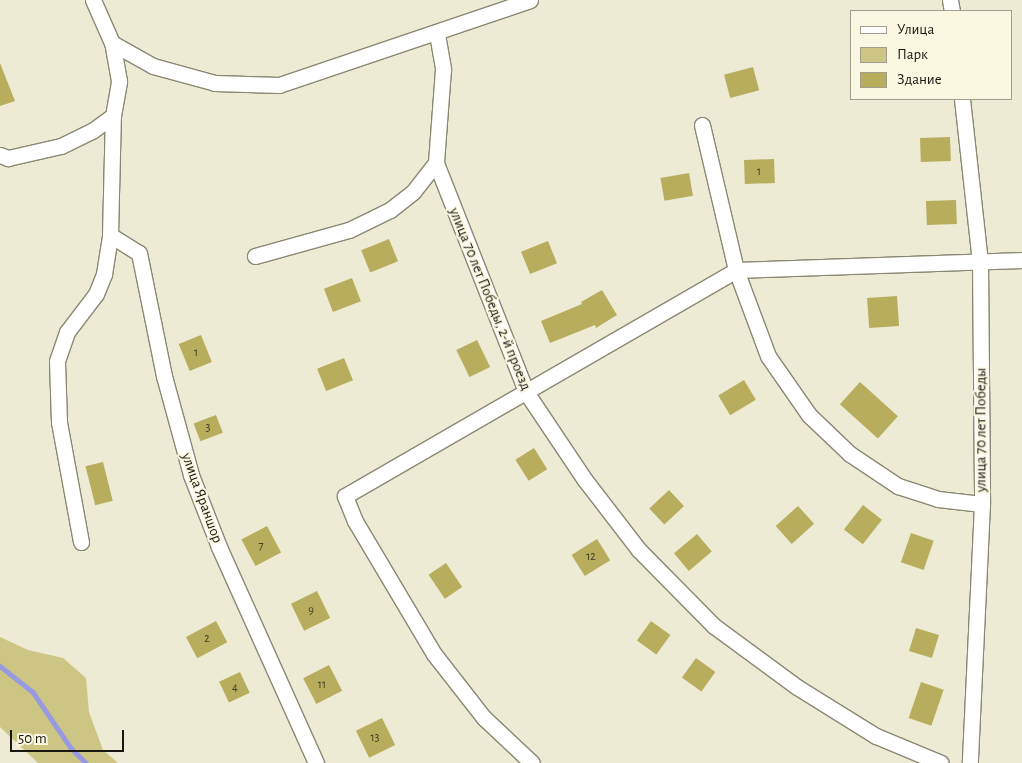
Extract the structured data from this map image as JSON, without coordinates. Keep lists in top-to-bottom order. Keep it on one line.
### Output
{"streets":{"street":["улица 70 лет Победы, 2-й проезд","улица 70 лет Победы","улица Яраншор"]},"house_numbers":["1","1","3","7","12","9","2","11","4","13"],"legend":["Улица","Парк","Здание"],"scale_bar":"50 m"}
